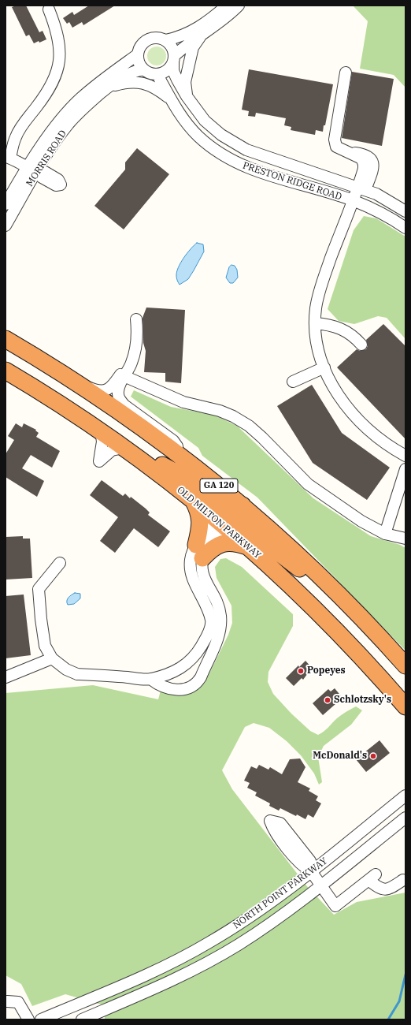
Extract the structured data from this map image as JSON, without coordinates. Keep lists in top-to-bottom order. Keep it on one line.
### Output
{"streets":{"highway":["GA 120","OLD MILTON PARKWAY"],"street":["MORRIS ROAD","PRESTON RIDGE ROAD","NORTH POINT PARKWAY"]},"crossings":[["MORRIS ROAD","PRESTON RIDGE ROAD"]],"places":["Popeyes","Schlotzsky's","McDonald's"]}
